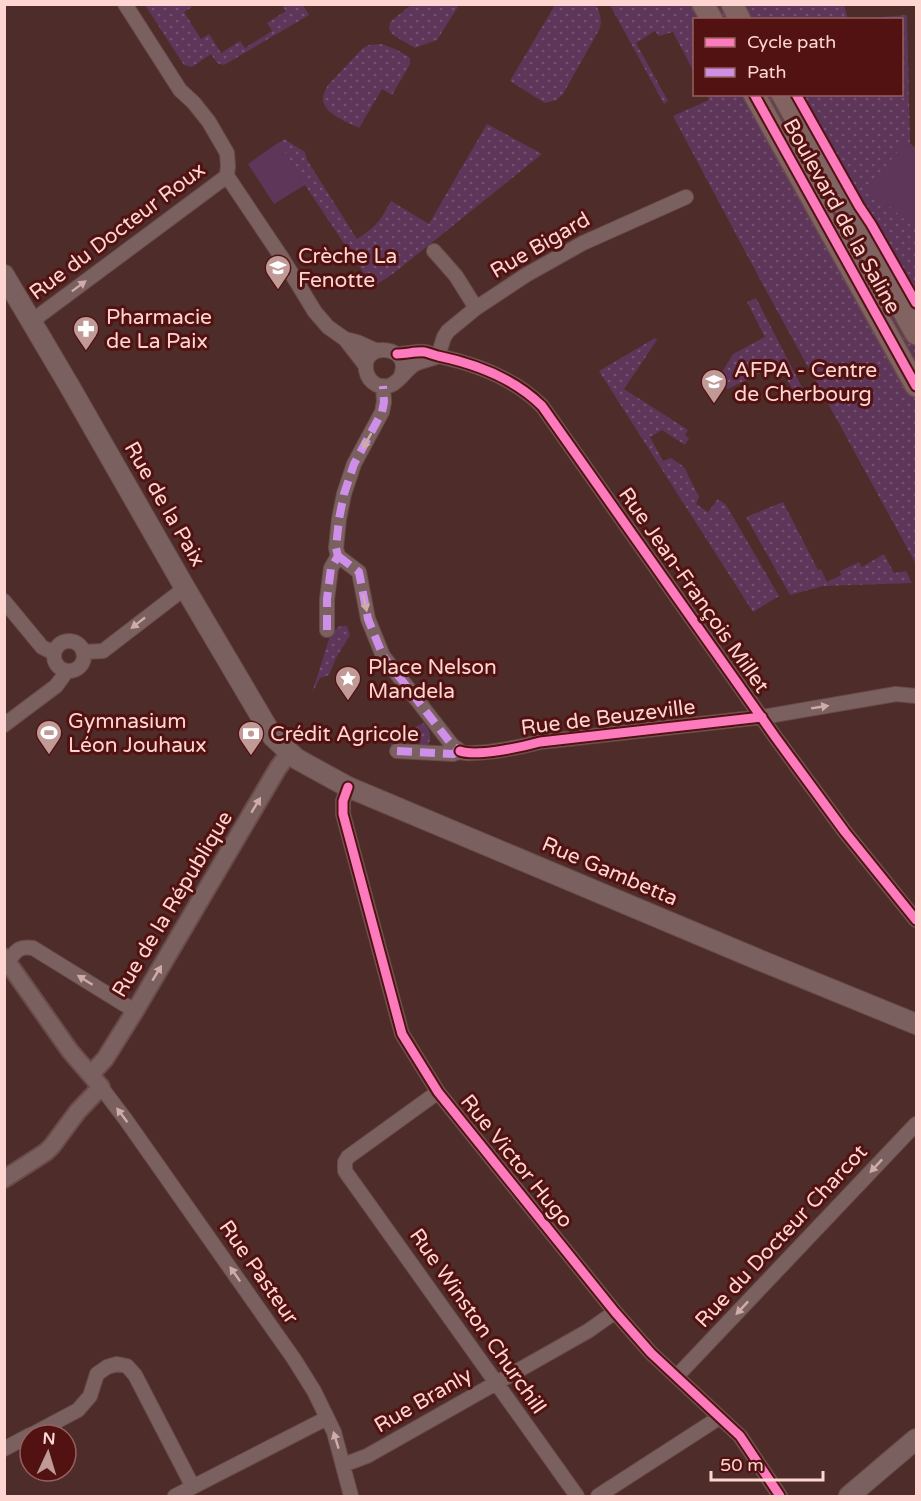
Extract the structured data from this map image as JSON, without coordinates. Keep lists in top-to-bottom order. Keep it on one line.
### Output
{"streets":{"main road":["Boulevard de la Saline","Rue de la Paix","Rue Gambetta"],"street":["Rue du Docteur Roux","Rue Bigard","Rue Jean-François Millet","Rue de Beuzeville","Rue de la République","Rue Victor Hugo","Rue du Docteur Charcot","Rue Pasteur","Rue Winston Churchill","Rue Branly"]},"crossings":[["Rue du Docteur Roux","Rue de la Paix"],["Rue Bigard","Rue Jean-François Millet"],["Rue de la Paix","Rue Gambetta"],["Rue de la Paix","Rue de la République"],["Rue Jean-François Millet","Rue de Beuzeville"],["Rue Gambetta","Rue de la République"],["Rue Gambetta","Rue Victor Hugo"],["Rue de la République","Rue Pasteur"],["Rue Victor Hugo","Rue du Docteur Charcot"],["Rue Victor Hugo","Rue Winston Churchill"],["Rue Victor Hugo","Rue Branly"],["Rue Pasteur","Rue Branly"],["Rue Winston Churchill","Rue Branly"]],"one_way":["Rue du Docteur Roux","Rue de la République","Rue du Docteur Charcot","Rue Pasteur"],"places":{"school or university":["Crèche La Fenotte","AFPA - Centre de Cherbourg"],"pharmacy":["Pharmacie de La Paix"],"place":["Place Nelson Mandela"],"sports":["Gymnasium Léon Jouhaux"],"bank":["Crédit Agricole"]},"legend":["Cycle path","Path"],"scale_bar":"50 m","north":"top"}
